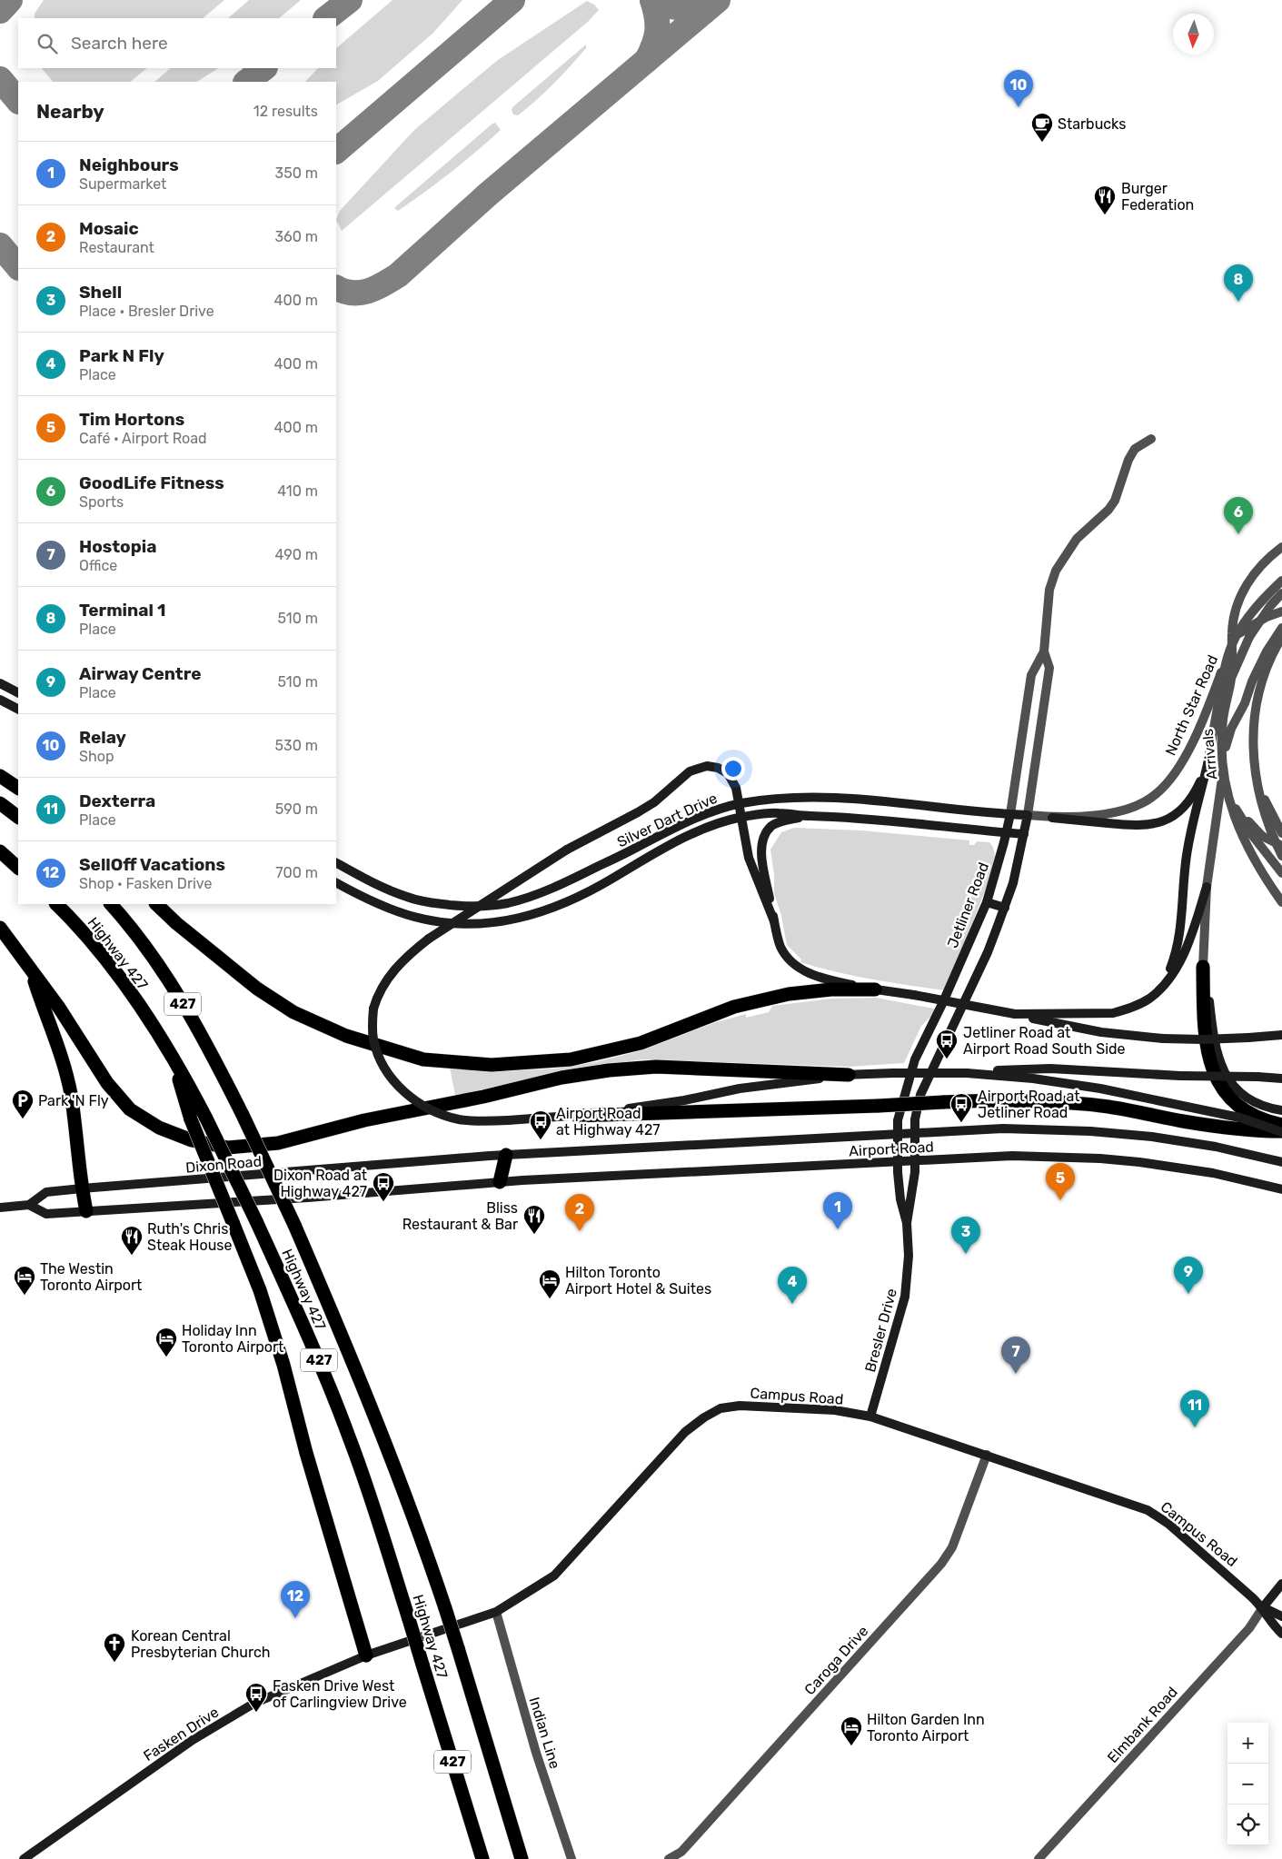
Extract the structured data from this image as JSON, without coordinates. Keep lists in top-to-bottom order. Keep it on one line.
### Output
{"streets":{"highway":["Highway 427","427"],"street":["North Star Road","Arrivals","Silver Dart Drive","Jetliner Road","Airport Road","Dixon Road","Bresler Drive","Campus Road","Caroga Drive","Elmbank Road","Indian Line","Fasken Drive"]},"crossings":[["North Star Road","Arrivals"],["North Star Road","Silver Dart Drive"],["North Star Road","Jetliner Road"],["Silver Dart Drive","Jetliner Road"],["Jetliner Road","Airport Road"],["Jetliner Road","Bresler Drive"],["Airport Road","Dixon Road"],["Airport Road","Bresler Drive"],["Bresler Drive","Campus Road"],["Campus Road","Caroga Drive"],["Campus Road","Elmbank Road"],["Campus Road","Indian Line"],["Campus Road","Fasken Drive"]],"places":{"cafe":["Starbucks"],"restaurant":["Burger Federation","Bliss Restaurant & Bar","Ruth's Chris Steak House"],"bus stop":["Jetliner Road at Airport Road South Side","Airport Road at Jetliner Road","Airport Road at Highway 427","Dixon Road at Highway 427","Fasken Drive West of Carlingview Drive"],"parking":["Park 'N Fly"],"hotel":["The Westin Toronto Airport","Hilton Toronto Airport Hotel & Suites","Holiday Inn Toronto Airport","Hilton Garden Inn Toronto Airport"],"church":["Korean Central Presbyterian Church"]},"north":"bottom","page":{"search":"Search here","pins":["10","8","6","5","1","2","3","9","4","7","11","12"],"heading":["Nearby","12 results"],"list":[{"mark":"1","name":"Neighbours","note":"Supermarket","value":"350 m"},{"mark":"2","name":"Mosaic","note":"Restaurant","value":"360 m"},{"mark":"3","name":"Shell","note":"Place · Bresler Drive","value":"400 m"},{"mark":"4","name":"Park N Fly","note":"Place","value":"400 m"},{"mark":"5","name":"Tim Hortons","note":"Café · Airport Road","value":"400 m"},{"mark":"6","name":"GoodLife Fitness","note":"Sports","value":"410 m"},{"mark":"7","name":"Hostopia","note":"Office","value":"490 m"},{"mark":"8","name":"Terminal 1","note":"Place","value":"510 m"},{"mark":"9","name":"Airway Centre","note":"Place","value":"510 m"},{"mark":"10","name":"Relay","note":"Shop","value":"530 m"},{"mark":"11","name":"Dexterra","note":"Place","value":"590 m"},{"mark":"12","name":"SellOff Vacations","note":"Shop · Fasken Drive","value":"700 m"}],"map_buttons":["+","−"]}}
